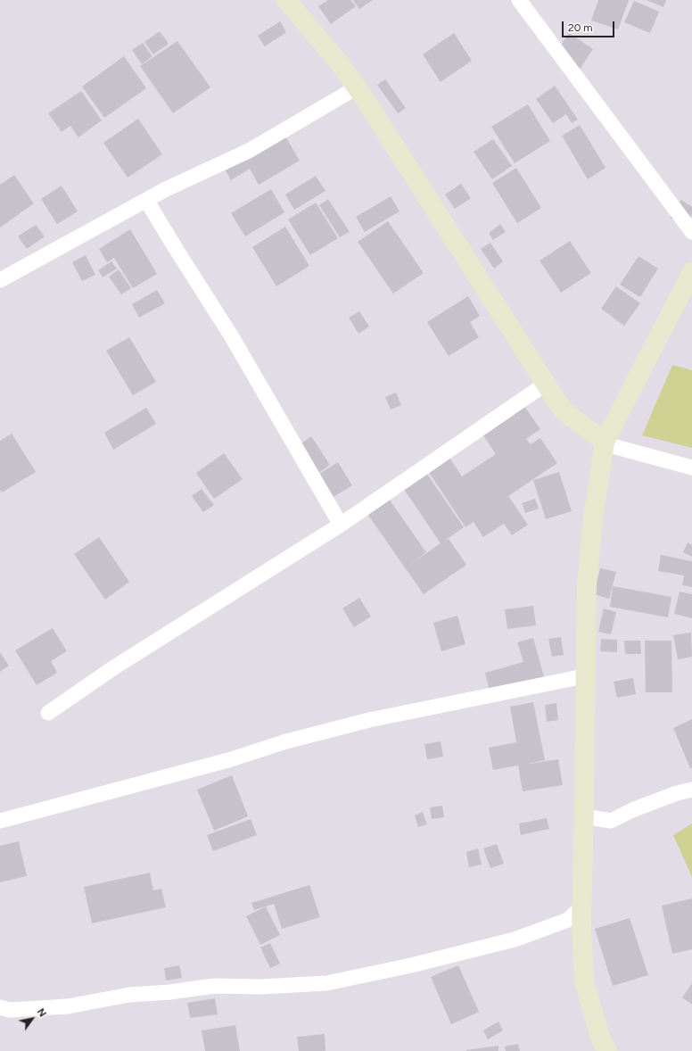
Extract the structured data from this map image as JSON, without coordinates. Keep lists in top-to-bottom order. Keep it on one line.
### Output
{"scale_bar":"20 m","north":"top right"}
